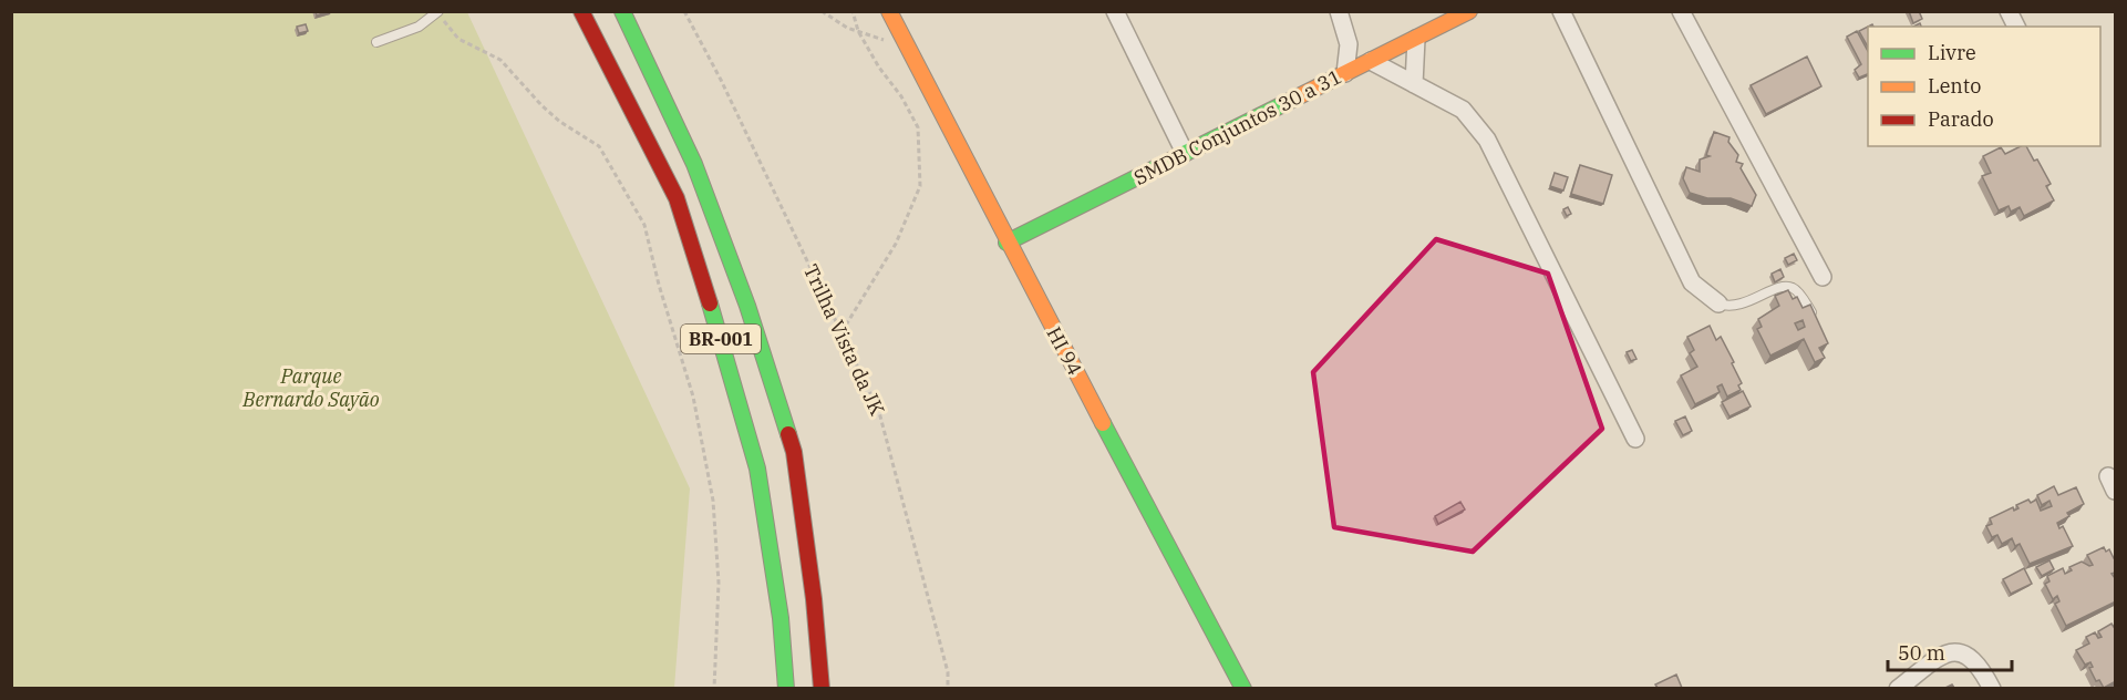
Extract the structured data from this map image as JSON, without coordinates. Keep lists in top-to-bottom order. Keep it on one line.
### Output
{"streets":{"main road":["SMDB Conjuntos 30 a 31","BR-001","HI 94"],"path":["Trilha Vista da JK"]},"crossings":[["SMDB Conjuntos 30 a 31","HI 94"]],"parks":["Parque Bernardo Sayão"],"legend":["Livre","Lento","Parado"],"scale_bar":"50 m"}
